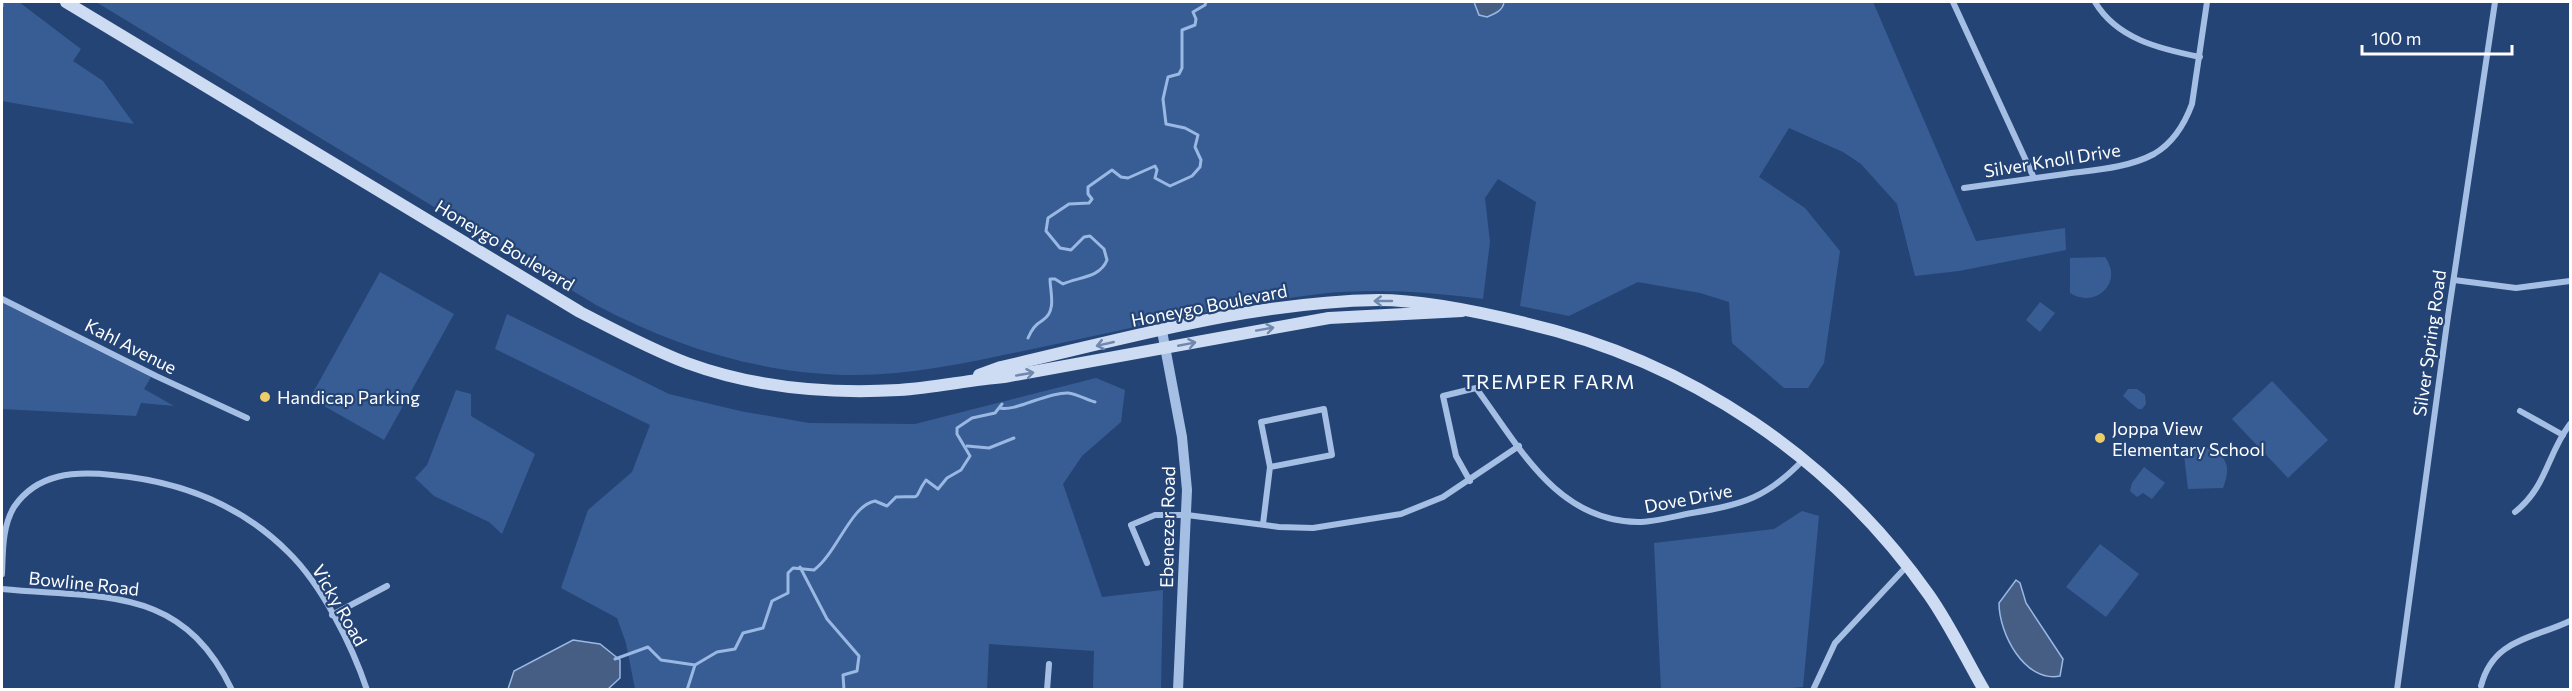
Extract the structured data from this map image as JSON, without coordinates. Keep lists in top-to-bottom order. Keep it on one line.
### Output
{"streets":{"main road":["Honeygo Boulevard"],"street":["Silver Knoll Drive","Silver Spring Road","Kahl Avenue","Dove Drive","Ebenezer Road","Bowline Road","Vicky Road"]},"crossings":[["Honeygo Boulevard","Dove Drive"],["Honeygo Boulevard","Ebenezer Road"]],"districts":["TREMPER FARM"],"places":["Handicap Parking","Joppa View Elementary School"],"scale_bar":"100 m"}
